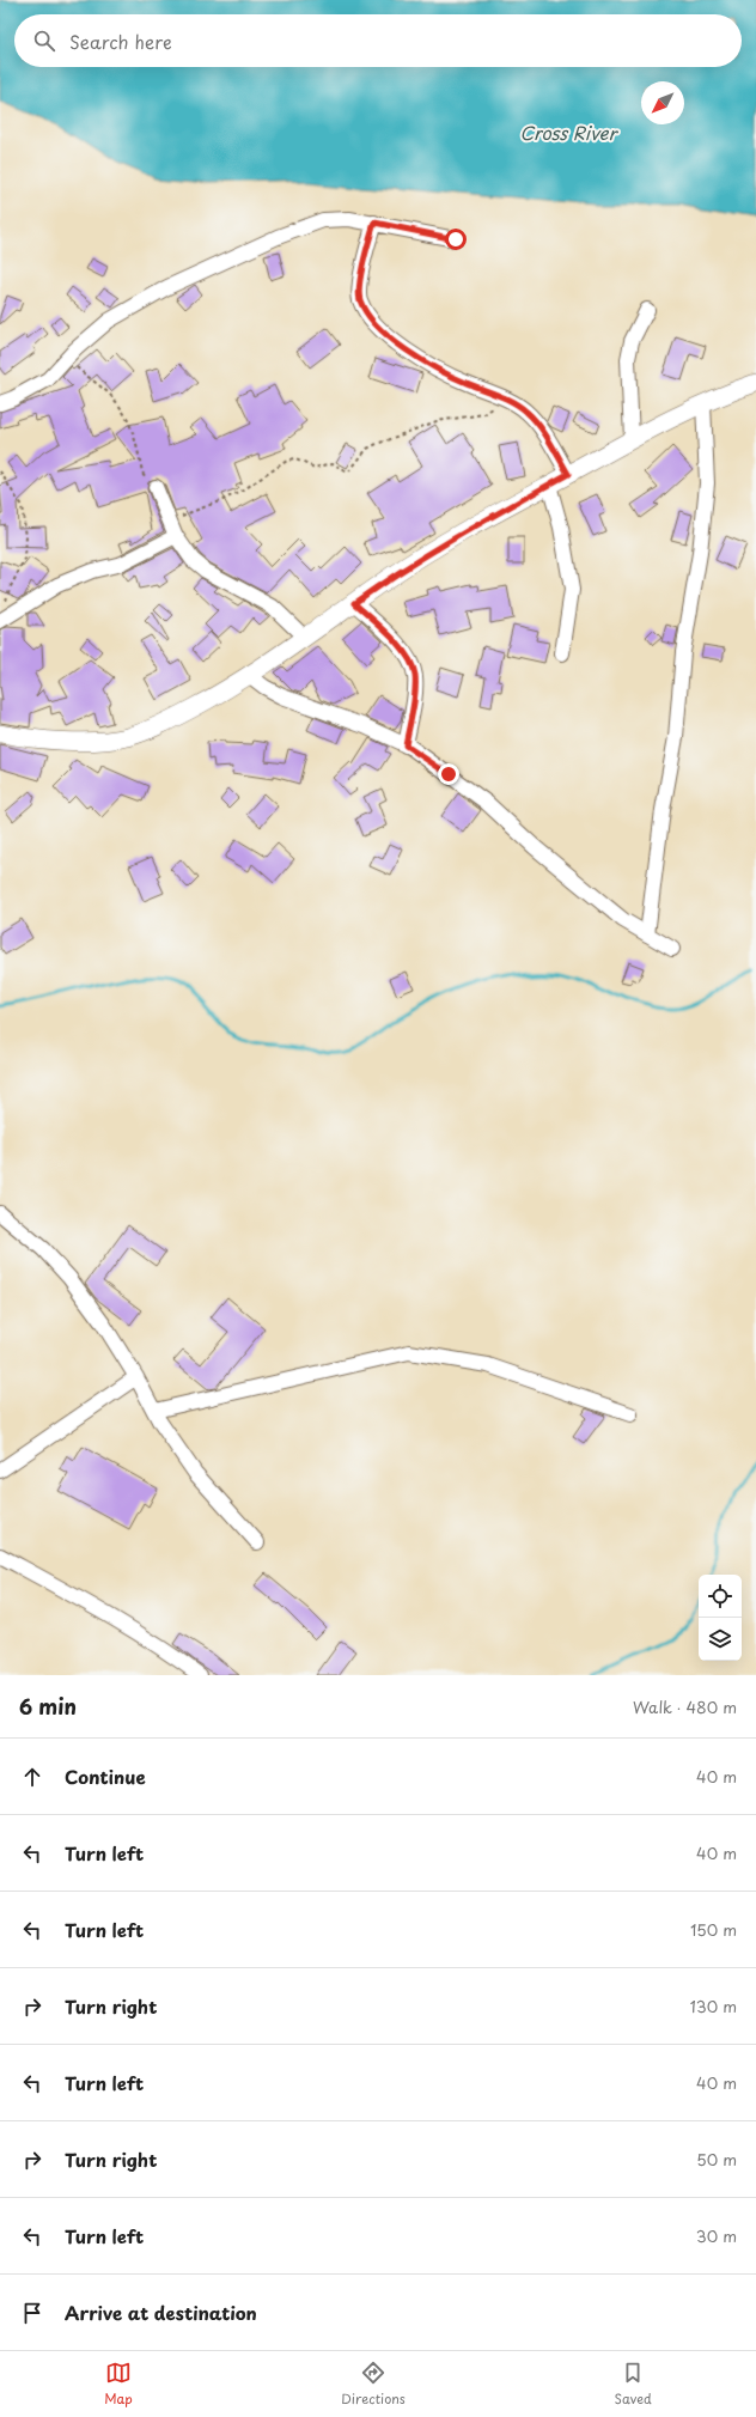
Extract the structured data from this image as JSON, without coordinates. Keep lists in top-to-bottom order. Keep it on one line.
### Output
{"water":["Cross River"],"north":"bottom left","page":{"search":"Search here","heading":["6 min","Walk · 480 m"],"list":[["Continue","40 m"],["Turn left","40 m"],["Turn left","150 m"],["Turn right","130 m"],["Turn left","40 m"],["Turn right","50 m"],["Turn left","30 m"],"Arrive at destination"],"nav":["Map","Directions","Saved"]}}
